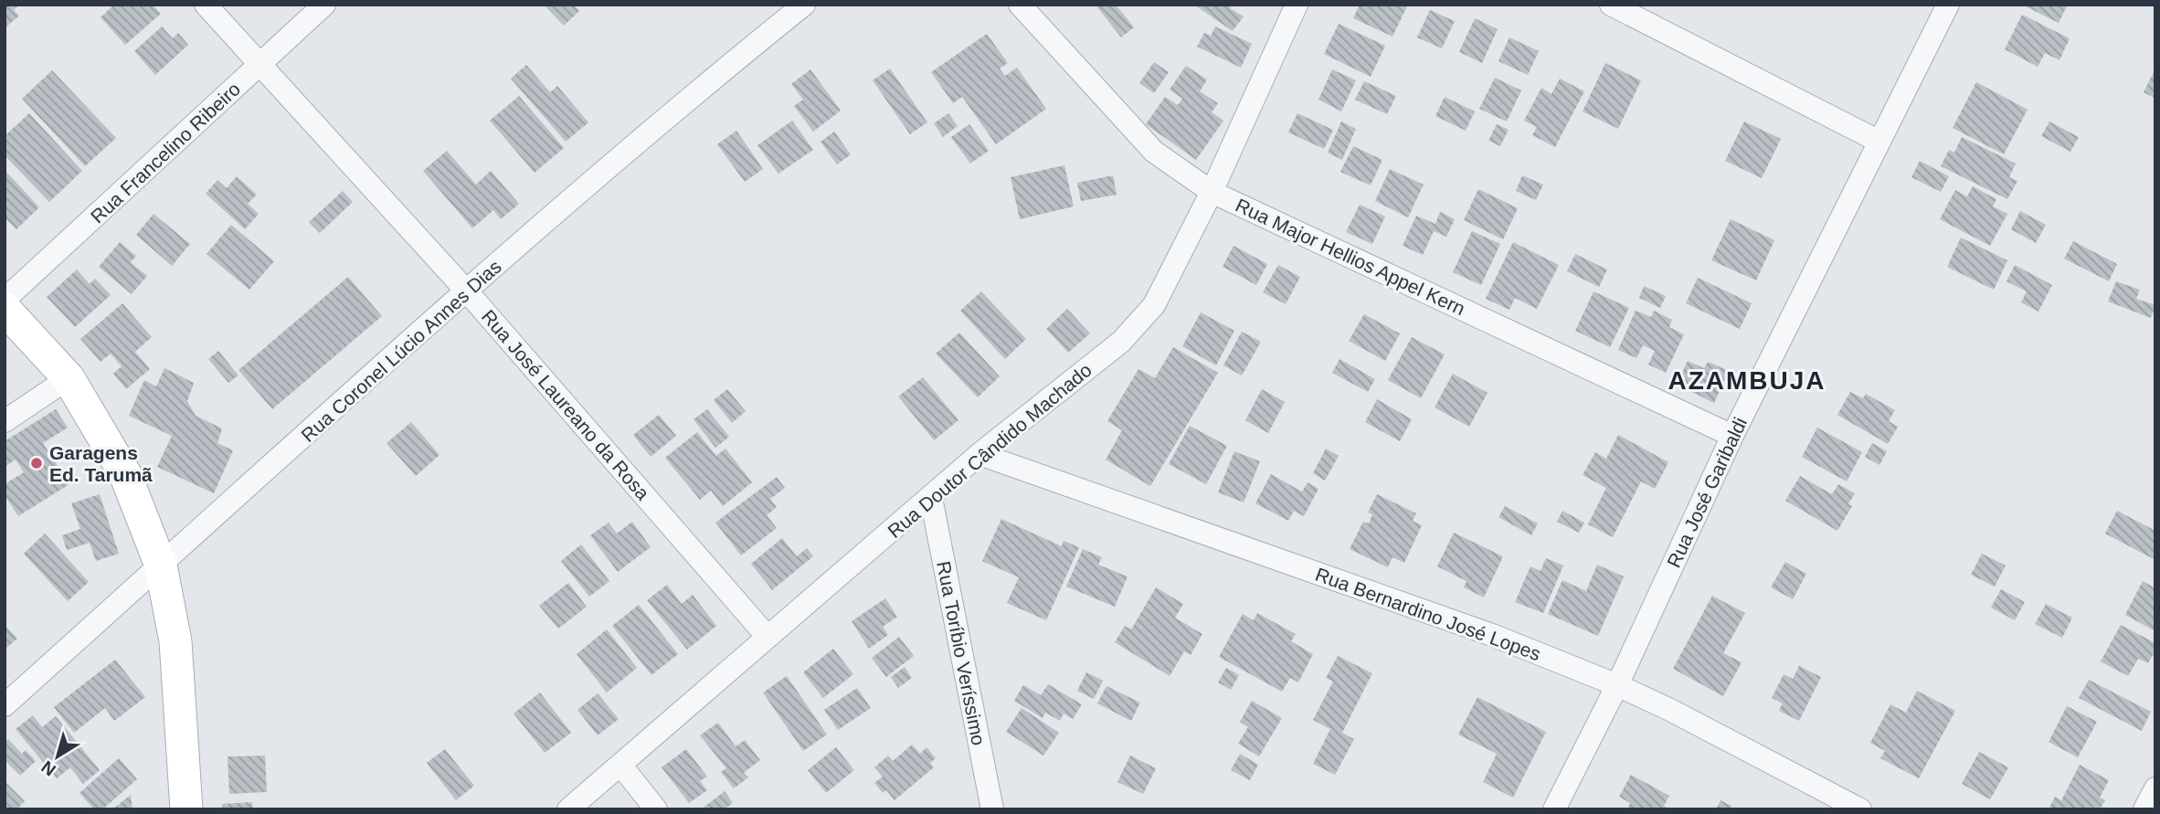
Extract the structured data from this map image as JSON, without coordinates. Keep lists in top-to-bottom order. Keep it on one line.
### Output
{"streets":{"street":["Rua Francelino Ribeiro","Rua Major Hellios Appel Kern","Rua Coronel Lúcio Annes Dias","Rua José Laureano da Rosa","Rua Doutor Cândido Machado","Rua José Garibaldi","Rua Bernardino José Lopes","Rua Toríbio Veríssimo"]},"crossings":[["Rua Francelino Ribeiro","Rua José Laureano da Rosa"],["Rua Major Hellios Appel Kern","Rua Doutor Cândido Machado"],["Rua Major Hellios Appel Kern","Rua José Garibaldi"],["Rua Coronel Lúcio Annes Dias","Rua José Laureano da Rosa"],["Rua José Laureano da Rosa","Rua Doutor Cândido Machado"],["Rua Doutor Cândido Machado","Rua Bernardino José Lopes"],["Rua Doutor Cândido Machado","Rua Toríbio Veríssimo"],["Rua José Garibaldi","Rua Bernardino José Lopes"]],"districts":["AZAMBUJA"],"places":["Garagens Ed. Tarumã"],"north":"bottom left"}
